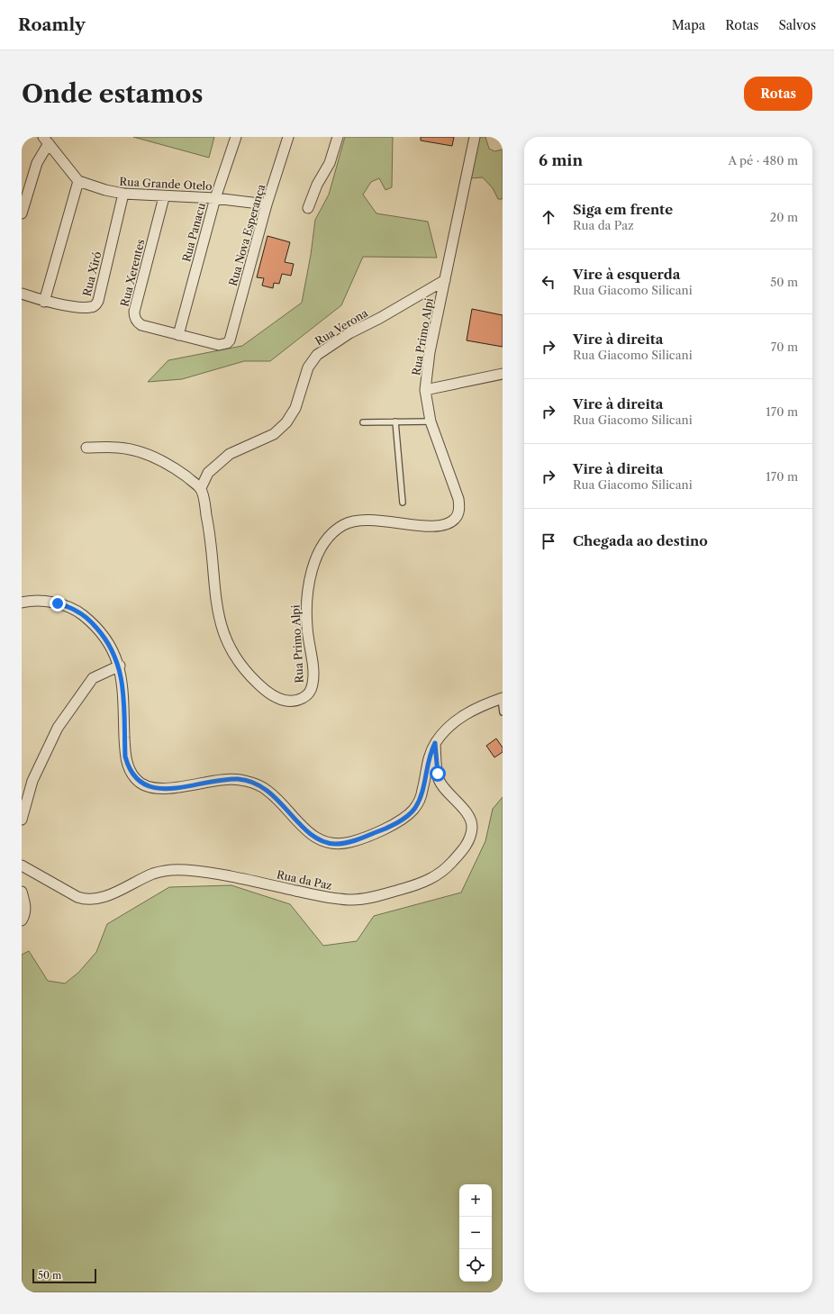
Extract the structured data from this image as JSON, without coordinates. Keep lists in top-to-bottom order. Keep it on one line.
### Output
{"streets":{"street":["Rua Grande Otelo","Rua Panacu","Rua Nova Esperança","Rua Xerentes","Rua Xiró","Rua Verona","Rua Primo Alpi","Rua da Paz"]},"crossings":[["Rua Grande Otelo","Rua Panacu"],["Rua Grande Otelo","Rua Nova Esperança"],["Rua Grande Otelo","Rua Xerentes"],["Rua Grande Otelo","Rua Xiró"],["Rua Panacu","Rua Xerentes"],["Rua Nova Esperança","Rua Xerentes"],["Rua Verona","Rua Primo Alpi"]],"scale_bar":"50 m","page":{"header":"Roamly","nav":["Mapa","Rotas","Salvos"],"buttons":"Rotas","title":"Onde estamos","heading":["6 min","A pé · 480 m"],"list":[["Siga em frente","Rua da Paz","20 m"],["Vire à esquerda","Rua Giacomo Silicani","50 m"],["Vire à direita","Rua Giacomo Silicani","70 m"],["Vire à direita","Rua Giacomo Silicani","170 m"],["Vire à direita","Rua Giacomo Silicani","170 m"],"Chegada ao destino"],"map_buttons":["+","−"],"scale":"50 m"}}
